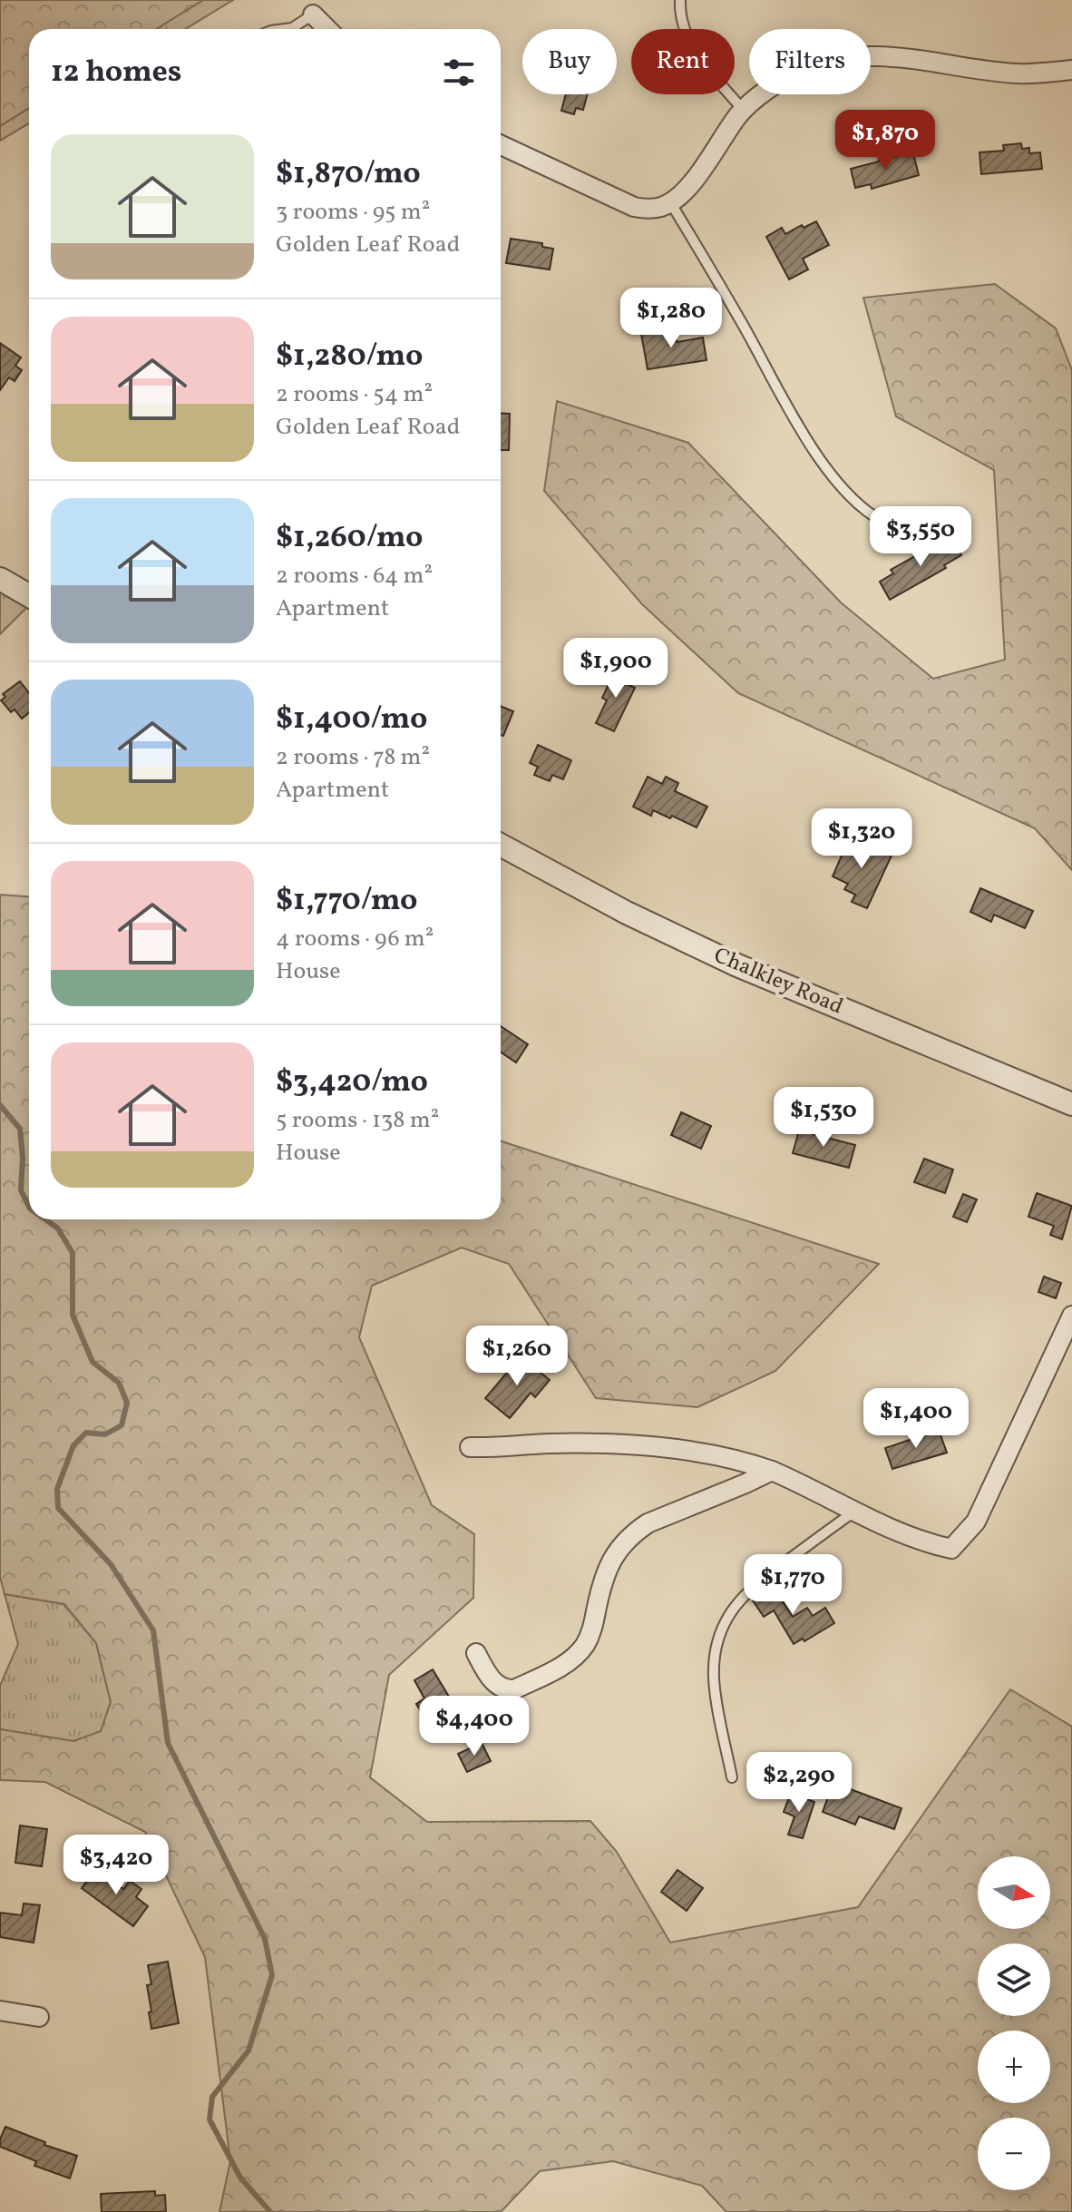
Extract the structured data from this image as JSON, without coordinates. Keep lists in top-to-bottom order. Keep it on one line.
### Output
{"streets":{"street":["Chalkley Road"]},"north":"right","page":{"chip":["Buy","Rent","Filters"],"heading":"12 homes","price":["$1,870","$1,280","$3,550","$1,900","$1,320","$1,530","$1,260","$1,400","$1,770","$4,400","$2,290","$3,420"],"list":[{"name":"$1,870/mo","note":"3 rooms · 95 m² · Golden Leaf Road"},{"name":"$1,280/mo","note":"2 rooms · 54 m² · Golden Leaf Road"},{"name":"$1,260/mo","note":"2 rooms · 64 m² · Apartment"},{"name":"$1,400/mo","note":"2 rooms · 78 m² · Apartment"},{"name":"$1,770/mo","note":"4 rooms · 96 m² · House"},{"name":"$3,420/mo","note":"5 rooms · 138 m² · House"}],"map_buttons":["+","−"]}}
